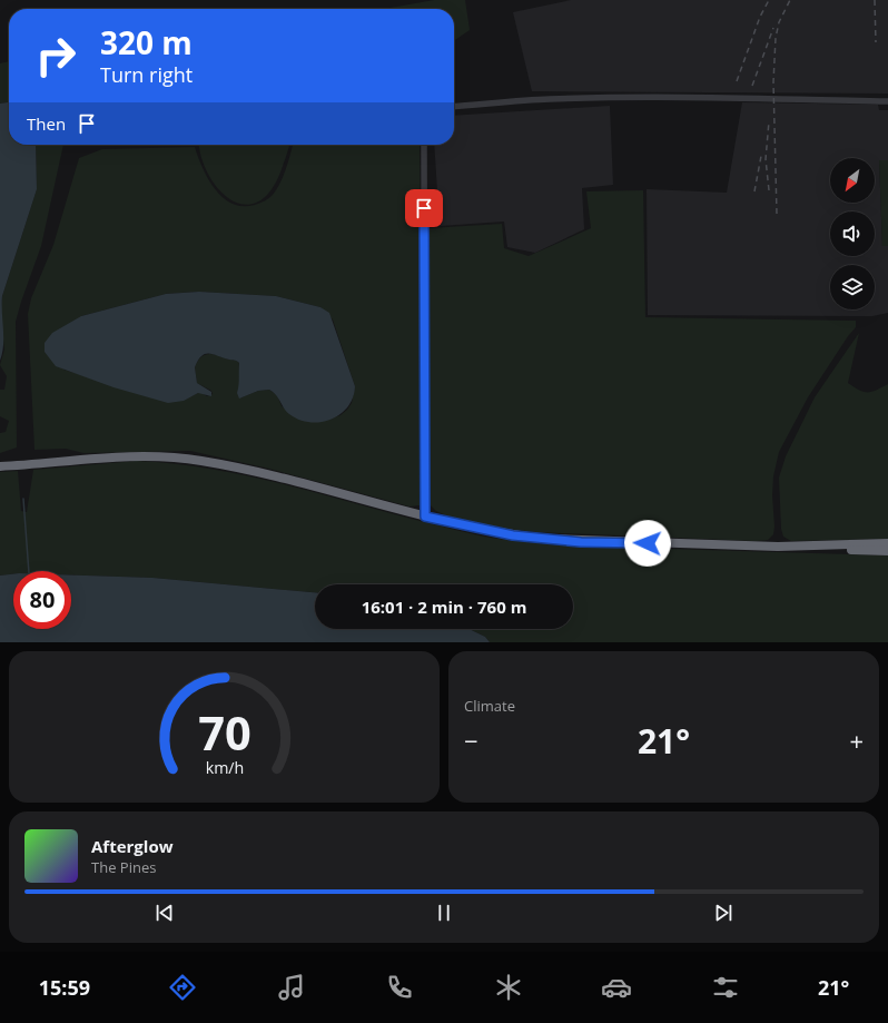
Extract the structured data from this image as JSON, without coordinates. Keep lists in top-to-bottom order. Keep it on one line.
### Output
{"north":"bottom left","page":{"turn":["320 m","Turn right"],"then":"Then","limit":"80","trip":"16:01 · 2 min · 760 m","tile":"Climate","heat":["−","21°","+"],"song":["Afterglow","The Pines"],"tabs":["15:59","21°"],"gauge":["70","km/h"]}}
